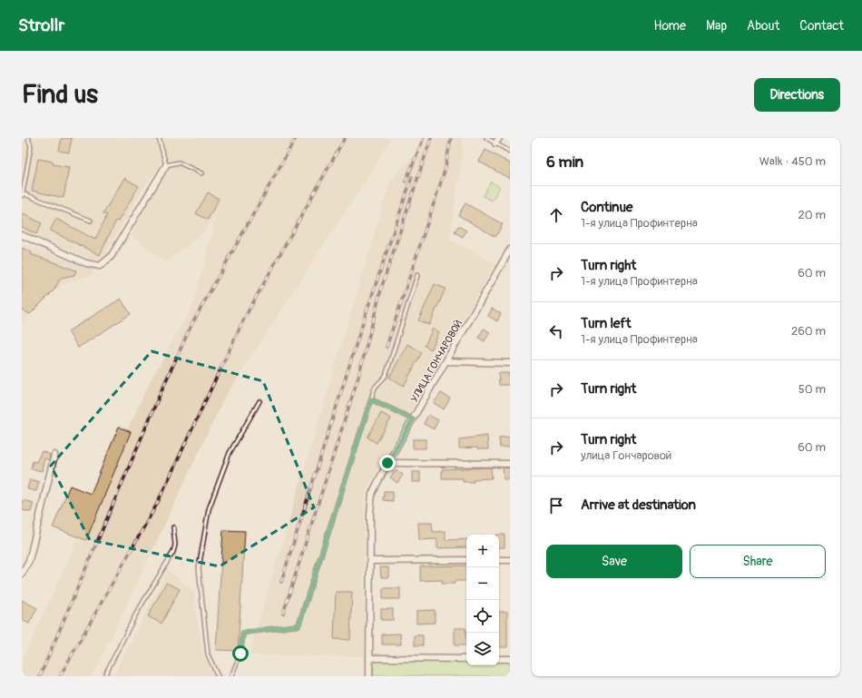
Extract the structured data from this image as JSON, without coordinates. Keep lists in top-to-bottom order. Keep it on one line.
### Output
{"streets":{"street":["УЛИЦА ГОНЧАРОВОЙ"]},"page":{"header":"Strollr","nav":["Home","Map","About","Contact"],"buttons":["Directions",["Save","Share"]],"title":"Find us","heading":["6 min","Walk · 450 m"],"list":[["Continue","1-я улица Профинтерна","20 m"],["Turn right","1-я улица Профинтерна","60 m"],["Turn left","1-я улица Профинтерна","260 m"],["Turn right","50 m"],["Turn right","улица Гончаровой","60 m"],"Arrive at destination"],"map_buttons":["+","−"]}}
